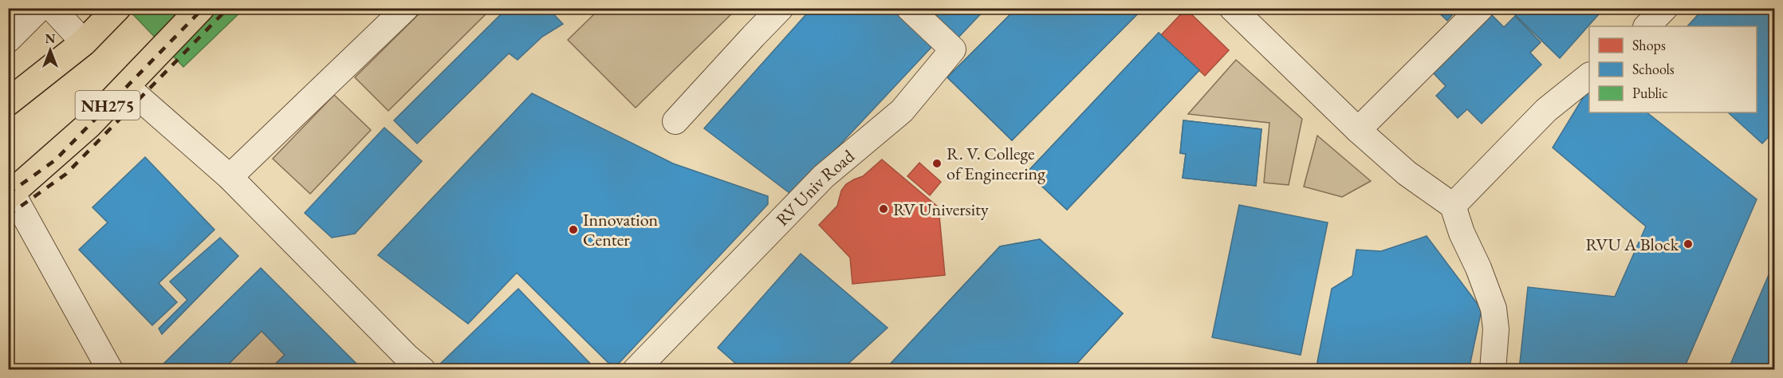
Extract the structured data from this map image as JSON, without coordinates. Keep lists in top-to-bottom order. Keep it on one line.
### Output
{"streets":{"highway":["NH275"],"street":["RV Univ Road"]},"places":["R. V. College of Engineering","RV University","Innovation Center","RVU A Block"],"legend":["Shops","Schools","Public"],"north":"top"}
